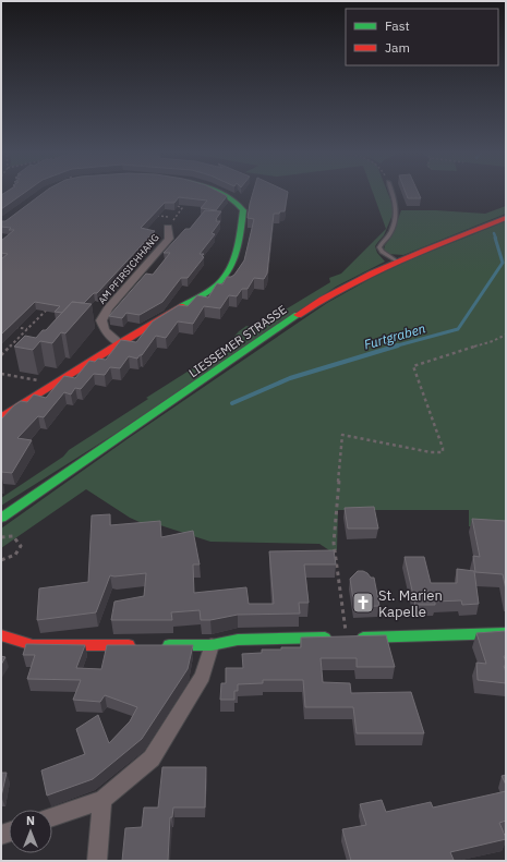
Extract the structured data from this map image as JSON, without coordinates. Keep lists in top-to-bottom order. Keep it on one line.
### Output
{"streets":{"street":["AM PFIRSICHHANG","LIESSEMER STRASSE"]},"water":["Furtgraben"],"places":{"church":["St. Marien Kapelle"]},"legend":["Fast","Jam"],"north":"top"}
